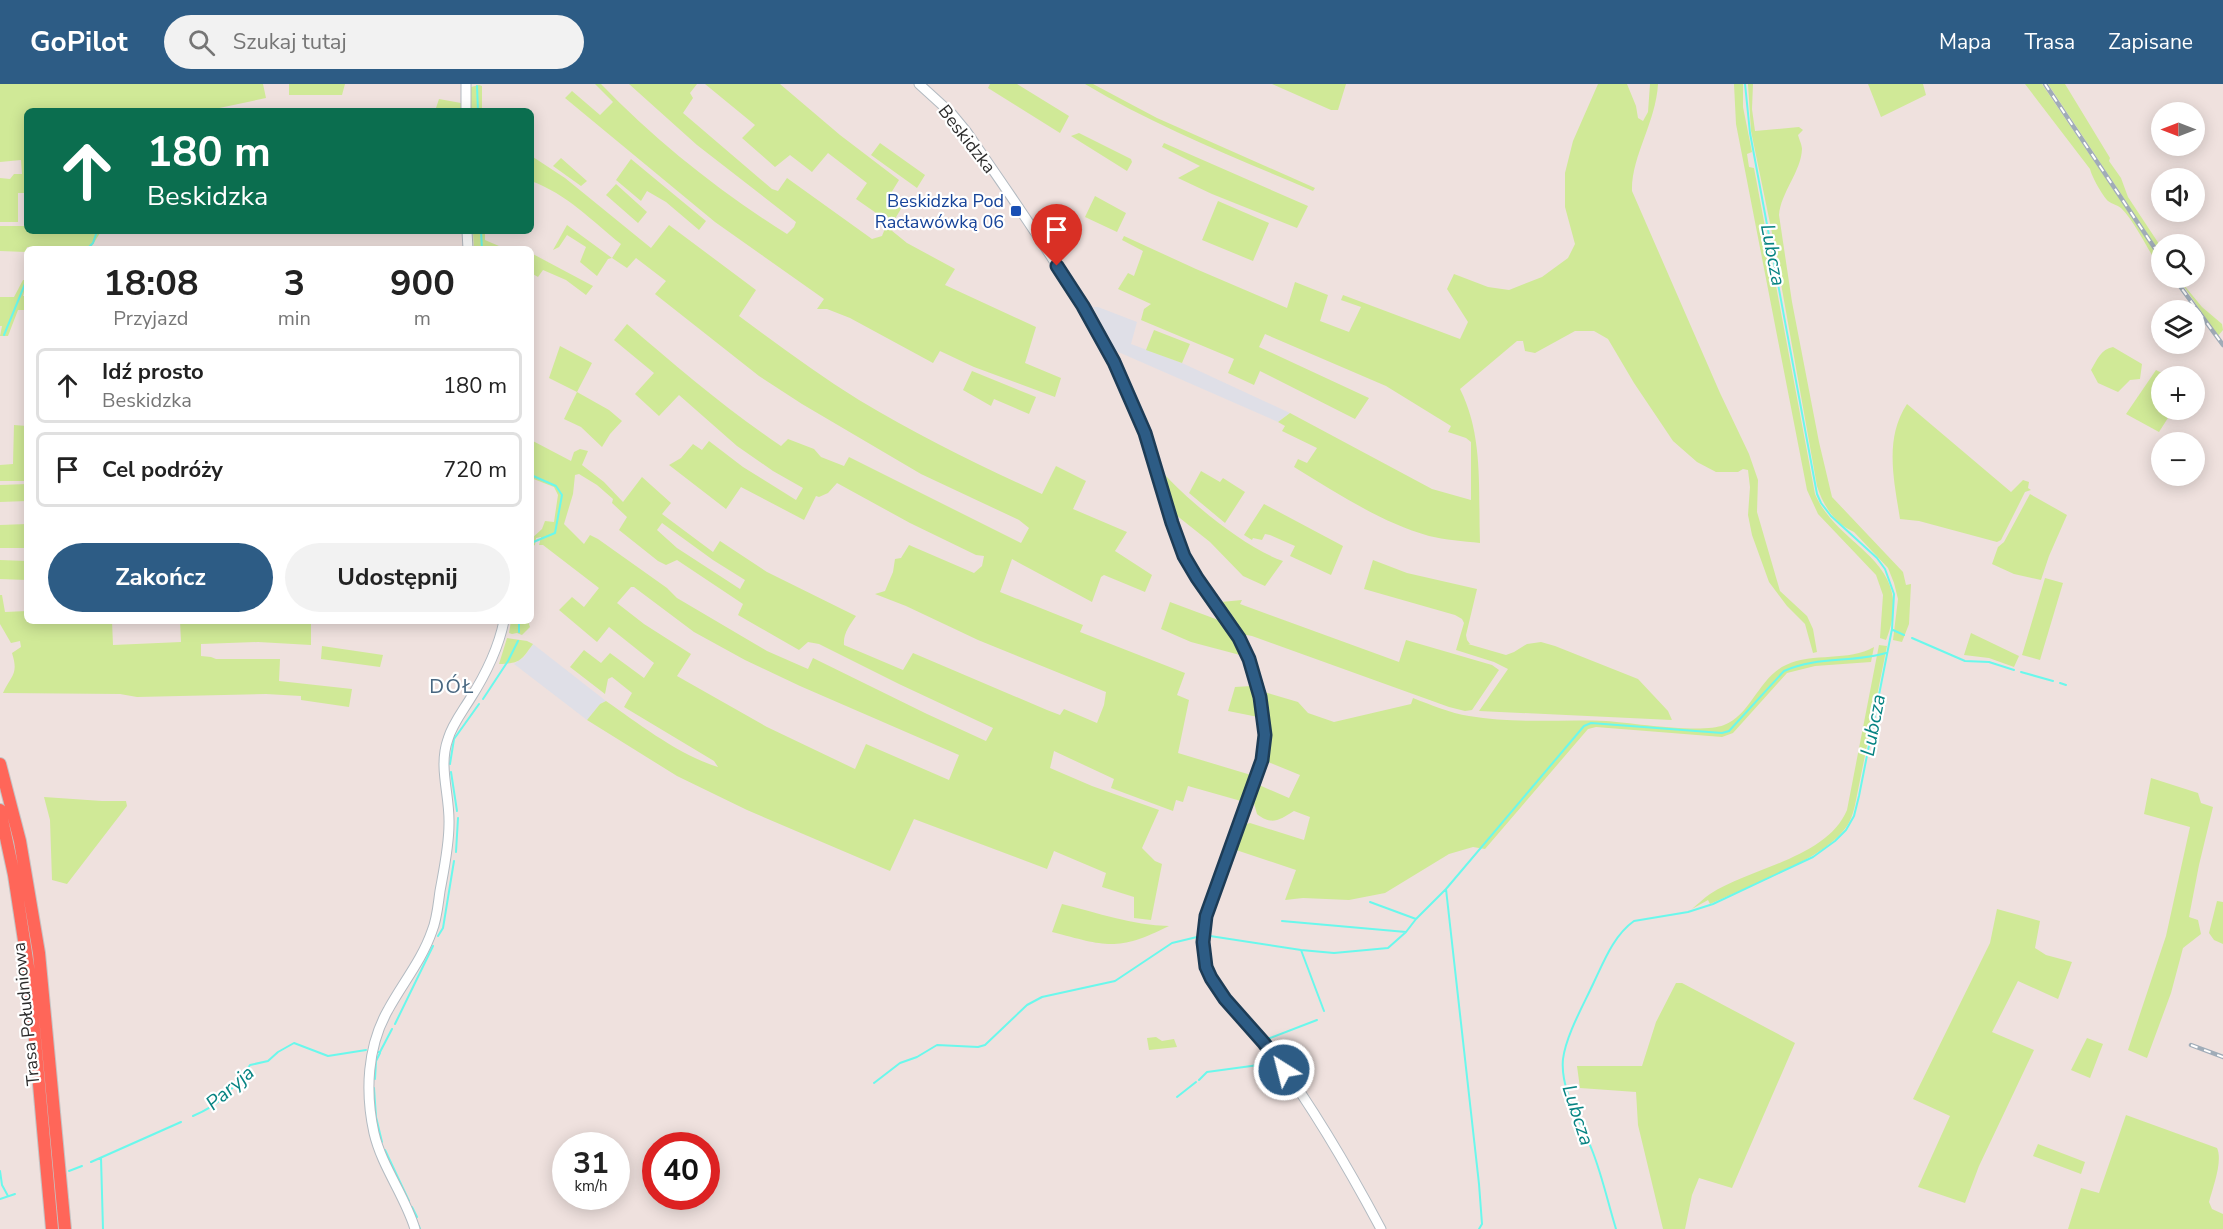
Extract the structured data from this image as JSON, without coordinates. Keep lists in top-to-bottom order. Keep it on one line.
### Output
{"streets":{"highway":["Trasa Południowa"],"street":["Beskidzka"]},"districts":["DÓŁ"],"water":["Lubcza","Paryja"],"places":{"transit":["Beskidzka Pod Racławówką 06"]},"north":"left","page":{"header":"GoPilot","search":"Szukaj tutaj","nav":["Mapa","Trasa","Zapisane"],"map_buttons":["+","−"],"turn":["180 m","Beskidzka"],"eta":["18:08","Przyjazd","3","min","900","m"],"list":[{"name":"Idź prosto","note":"Beskidzka","value":"180 m"},{"name":"Cel podróży","value":"720 m"}],"buttons":["Zakończ","Udostępnij"],"speed":"31 km/h","limit":"40"}}
